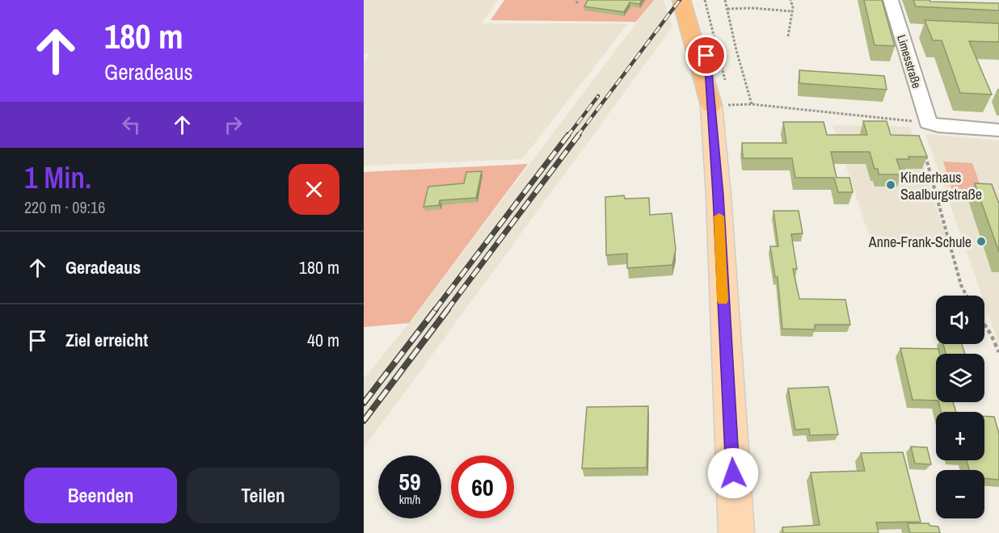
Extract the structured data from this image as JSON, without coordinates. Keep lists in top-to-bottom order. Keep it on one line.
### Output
{"streets":{"street":["Limesstraße"]},"places":["Kinderhaus Saalburgstraße","Anne-Frank-Schule"],"page":{"turn":["180 m","Geradeaus"],"heading":["1 Min.","220 m · 09:16"],"list":[{"name":"Geradeaus","value":"180 m"},{"name":"Ziel erreicht","value":"40 m"}],"map_buttons":["+","−"],"speed":"59 km/h","limit":"60","buttons":["Beenden","Teilen"]}}
